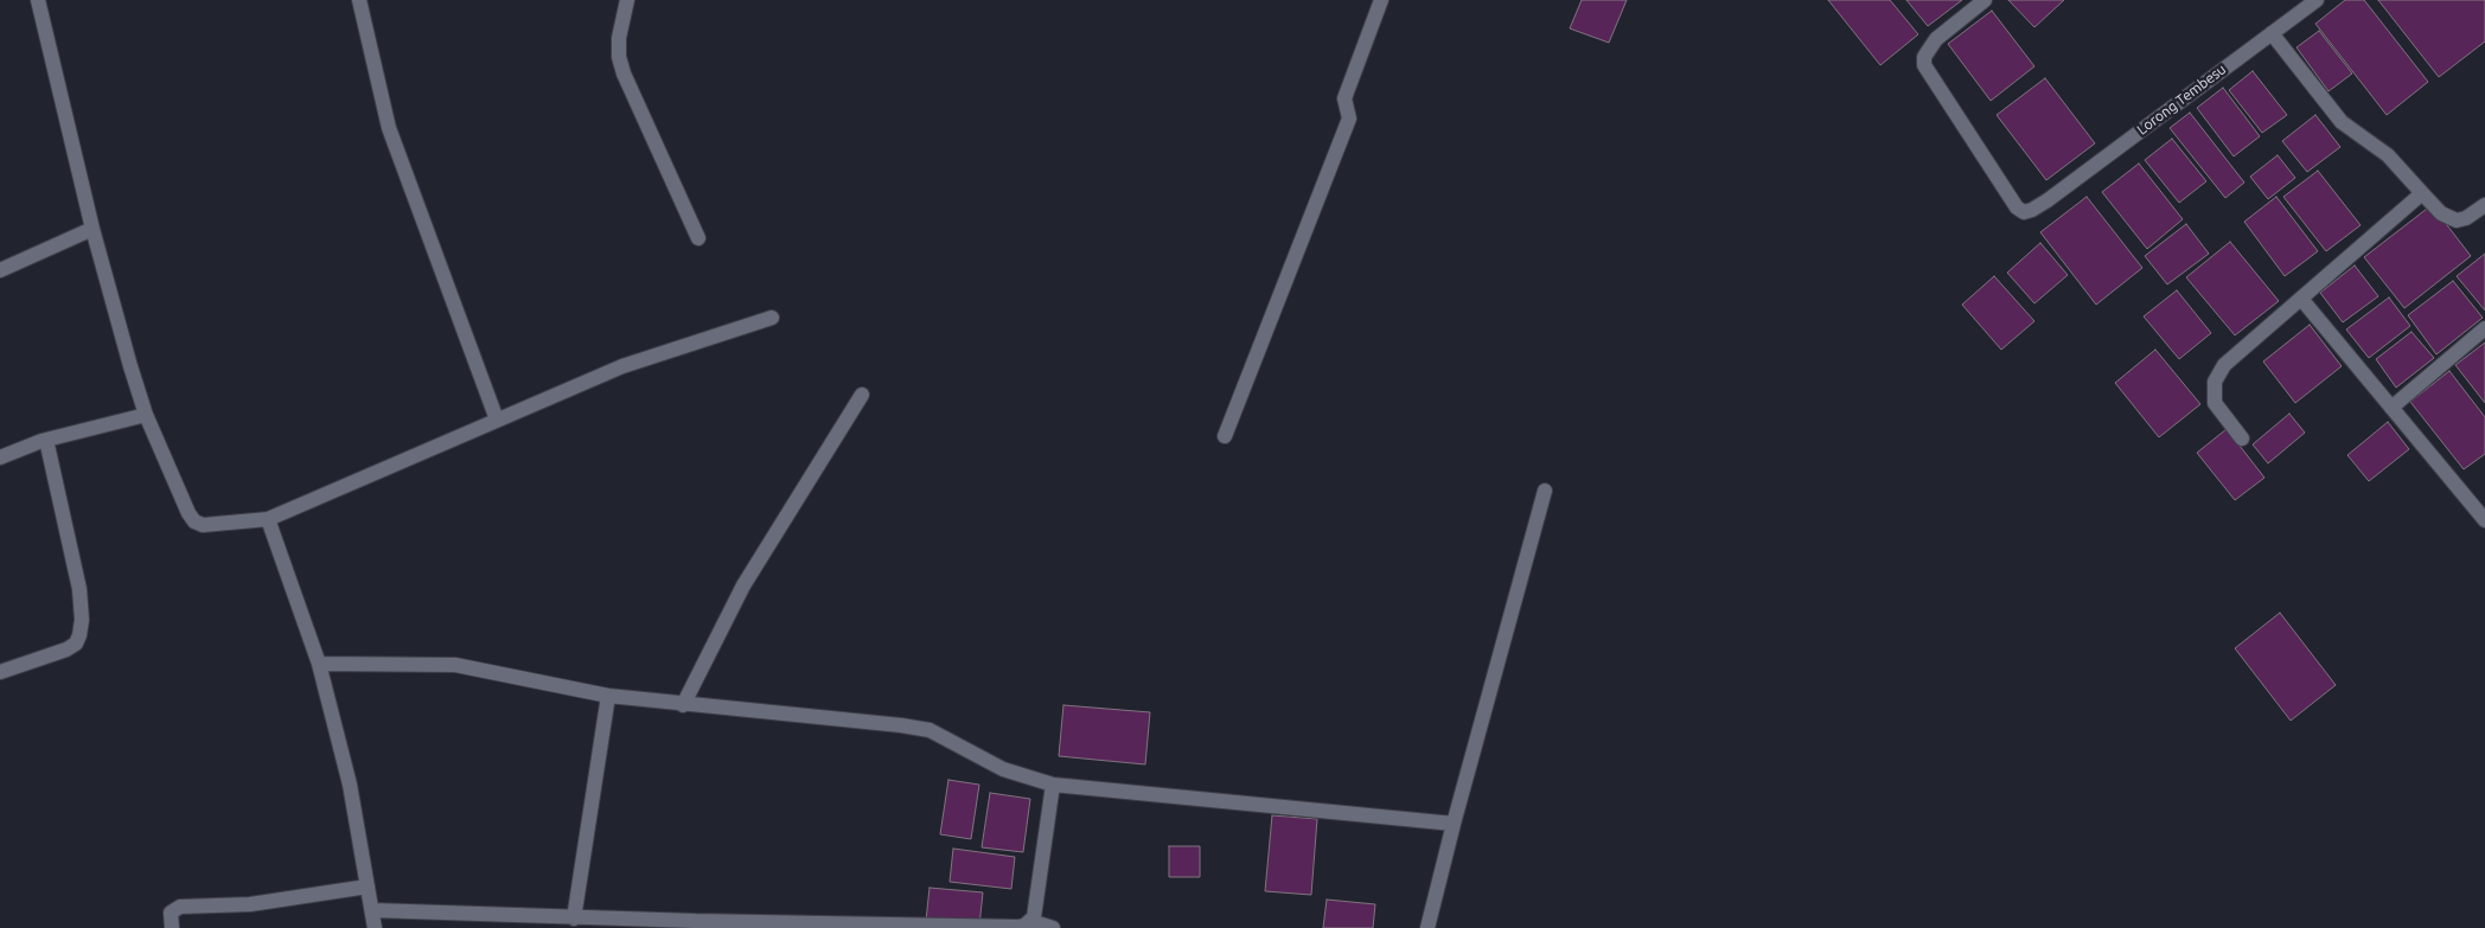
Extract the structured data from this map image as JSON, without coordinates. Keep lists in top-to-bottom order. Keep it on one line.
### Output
{"streets":{"street":["Lorong Tembesu"]}}
